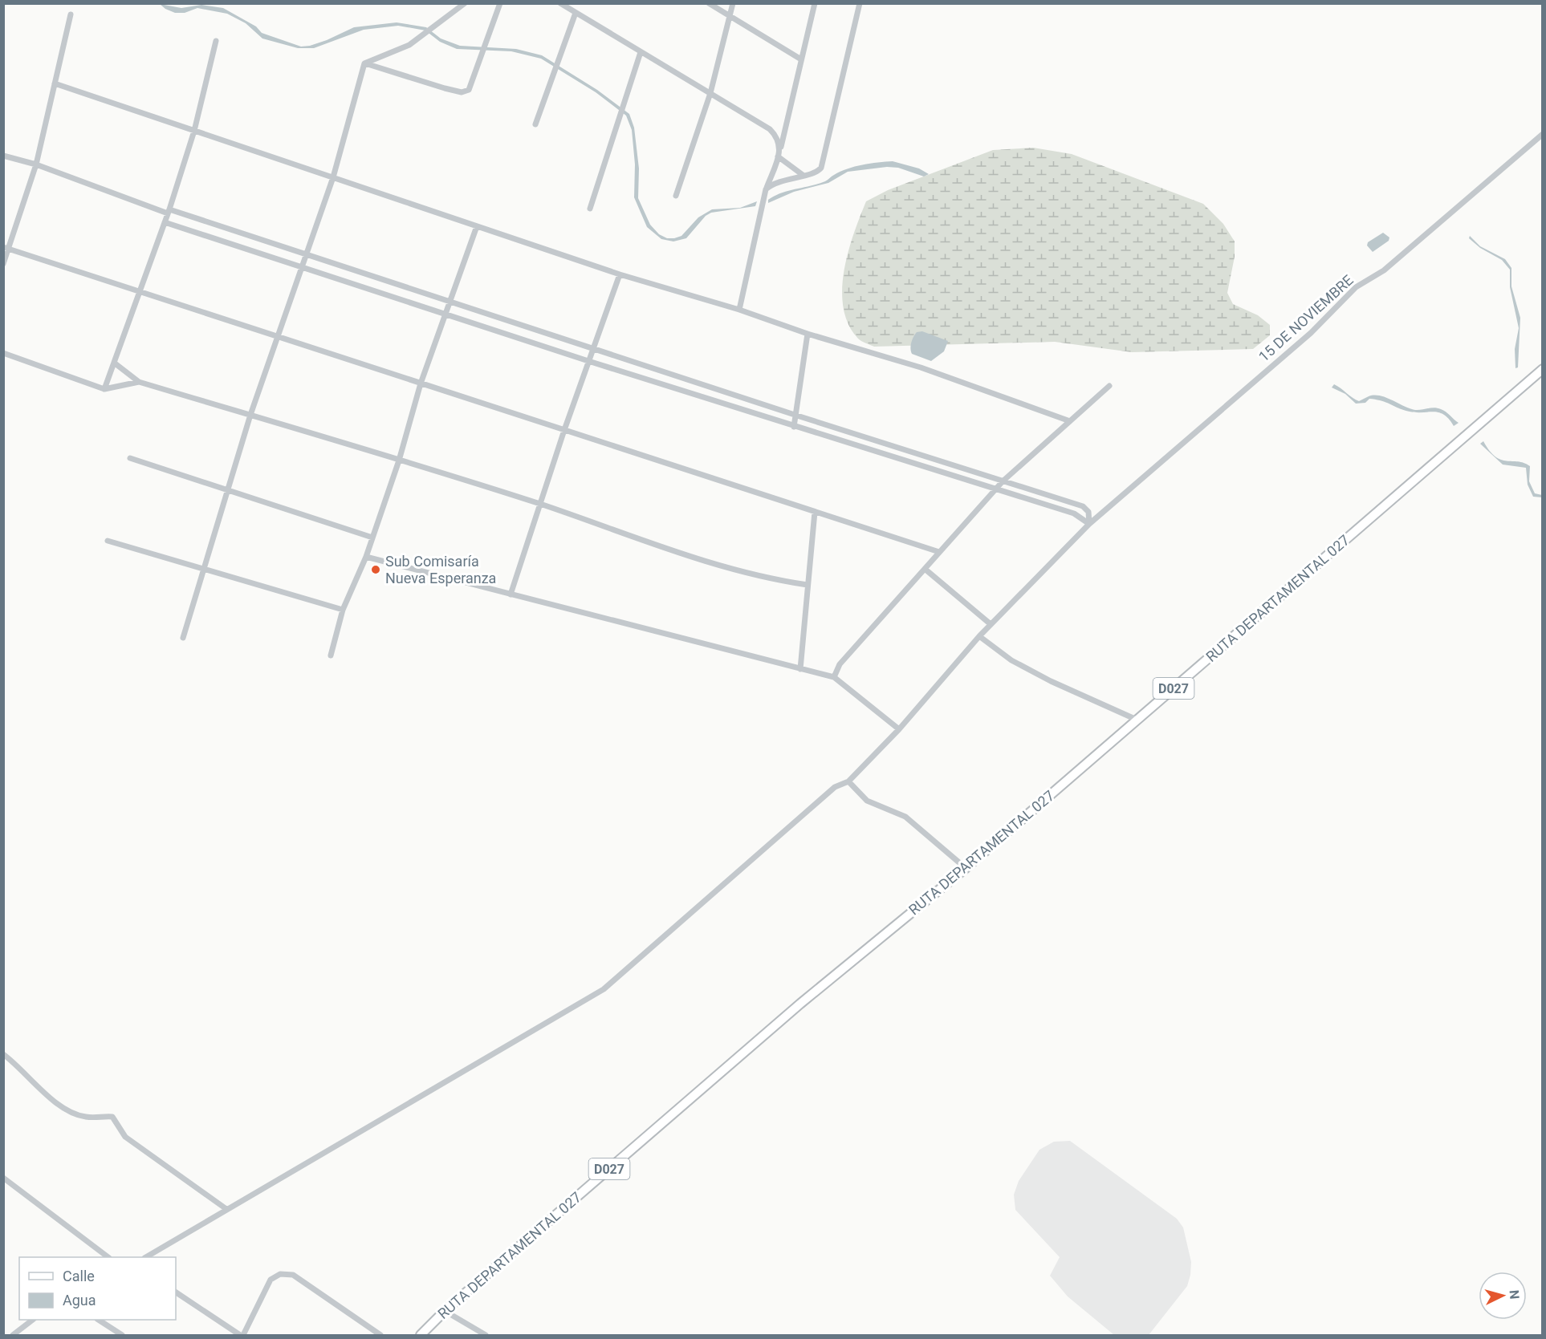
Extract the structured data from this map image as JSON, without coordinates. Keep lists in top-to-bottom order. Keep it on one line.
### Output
{"streets":{"main road":["RUTA DEPARTAMENTAL 027","D027"],"street":["15 DE NOVIEMBRE"]},"places":["Sub Comisaría Nueva Esperanza"],"legend":["Calle","Agua"],"north":"right"}
